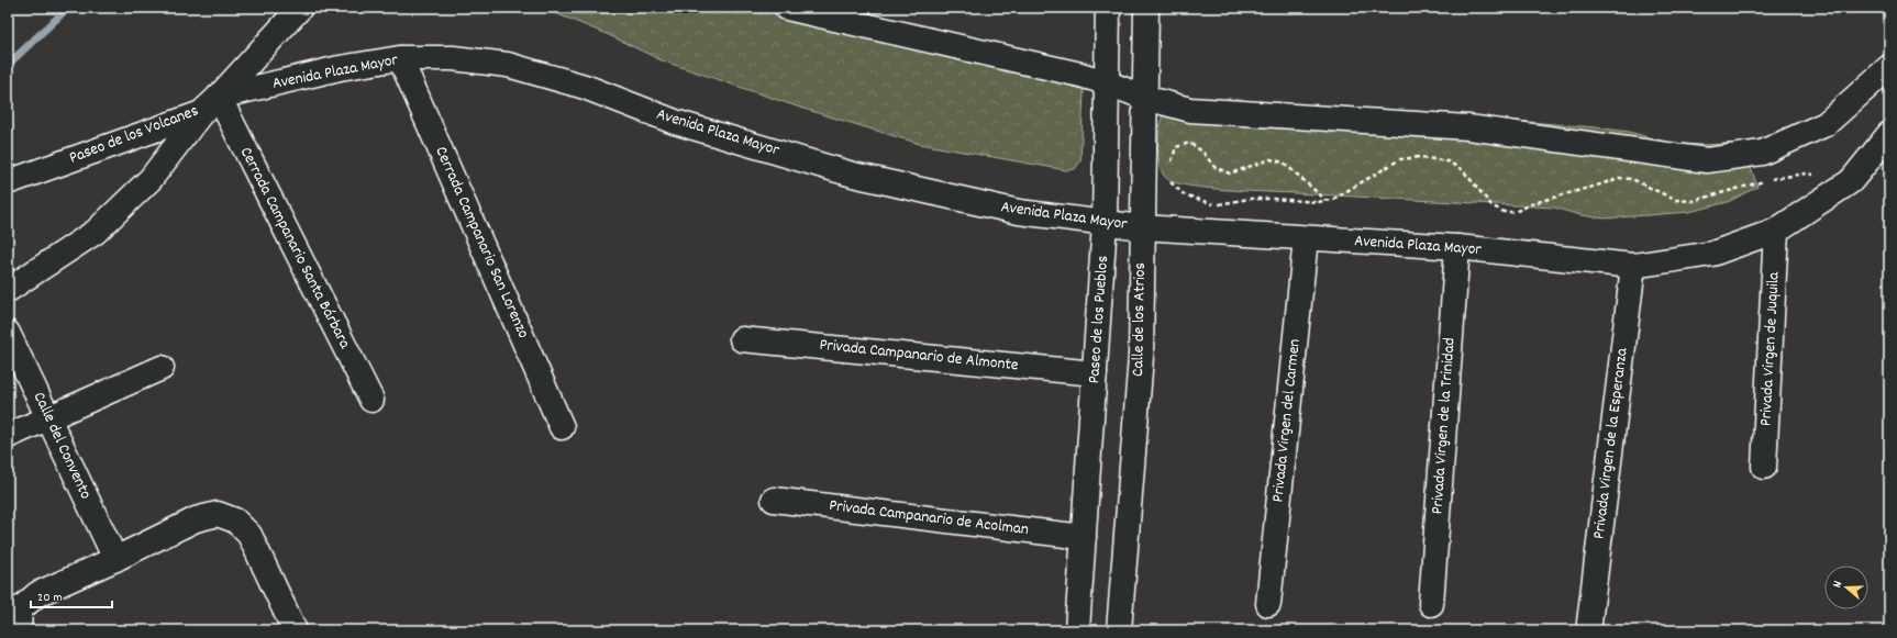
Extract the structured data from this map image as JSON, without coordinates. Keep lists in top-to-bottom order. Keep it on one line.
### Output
{"streets":{"street":["Avenida Plaza Mayor","Paseo de los Volcanes","Cerrada Campanario San Lorenzo","Cerrada Campanario Santa Bárbara","Paseo de los Pueblos","Calle de los Atrios","Privada Virgen de Juquila","Privada Campanario de Almonte","Privada Virgen del Carmen","Privada Virgen de la Trinidad","Privada Virgen de la Esperanza","Calle del Convento","Privada Campanario de Acolman"]},"crossings":[["Avenida Plaza Mayor","Paseo de los Volcanes"],["Avenida Plaza Mayor","Cerrada Campanario San Lorenzo"],["Avenida Plaza Mayor","Cerrada Campanario Santa Bárbara"],["Avenida Plaza Mayor","Paseo de los Pueblos"],["Avenida Plaza Mayor","Calle de los Atrios"],["Avenida Plaza Mayor","Privada Virgen de Juquila"],["Avenida Plaza Mayor","Privada Virgen del Carmen"],["Avenida Plaza Mayor","Privada Virgen de la Trinidad"],["Avenida Plaza Mayor","Privada Virgen de la Esperanza"],["Paseo de los Volcanes","Cerrada Campanario Santa Bárbara"],["Paseo de los Pueblos","Privada Campanario de Almonte"],["Paseo de los Pueblos","Privada Campanario de Acolman"]],"scale_bar":"20 m","north":"left"}
